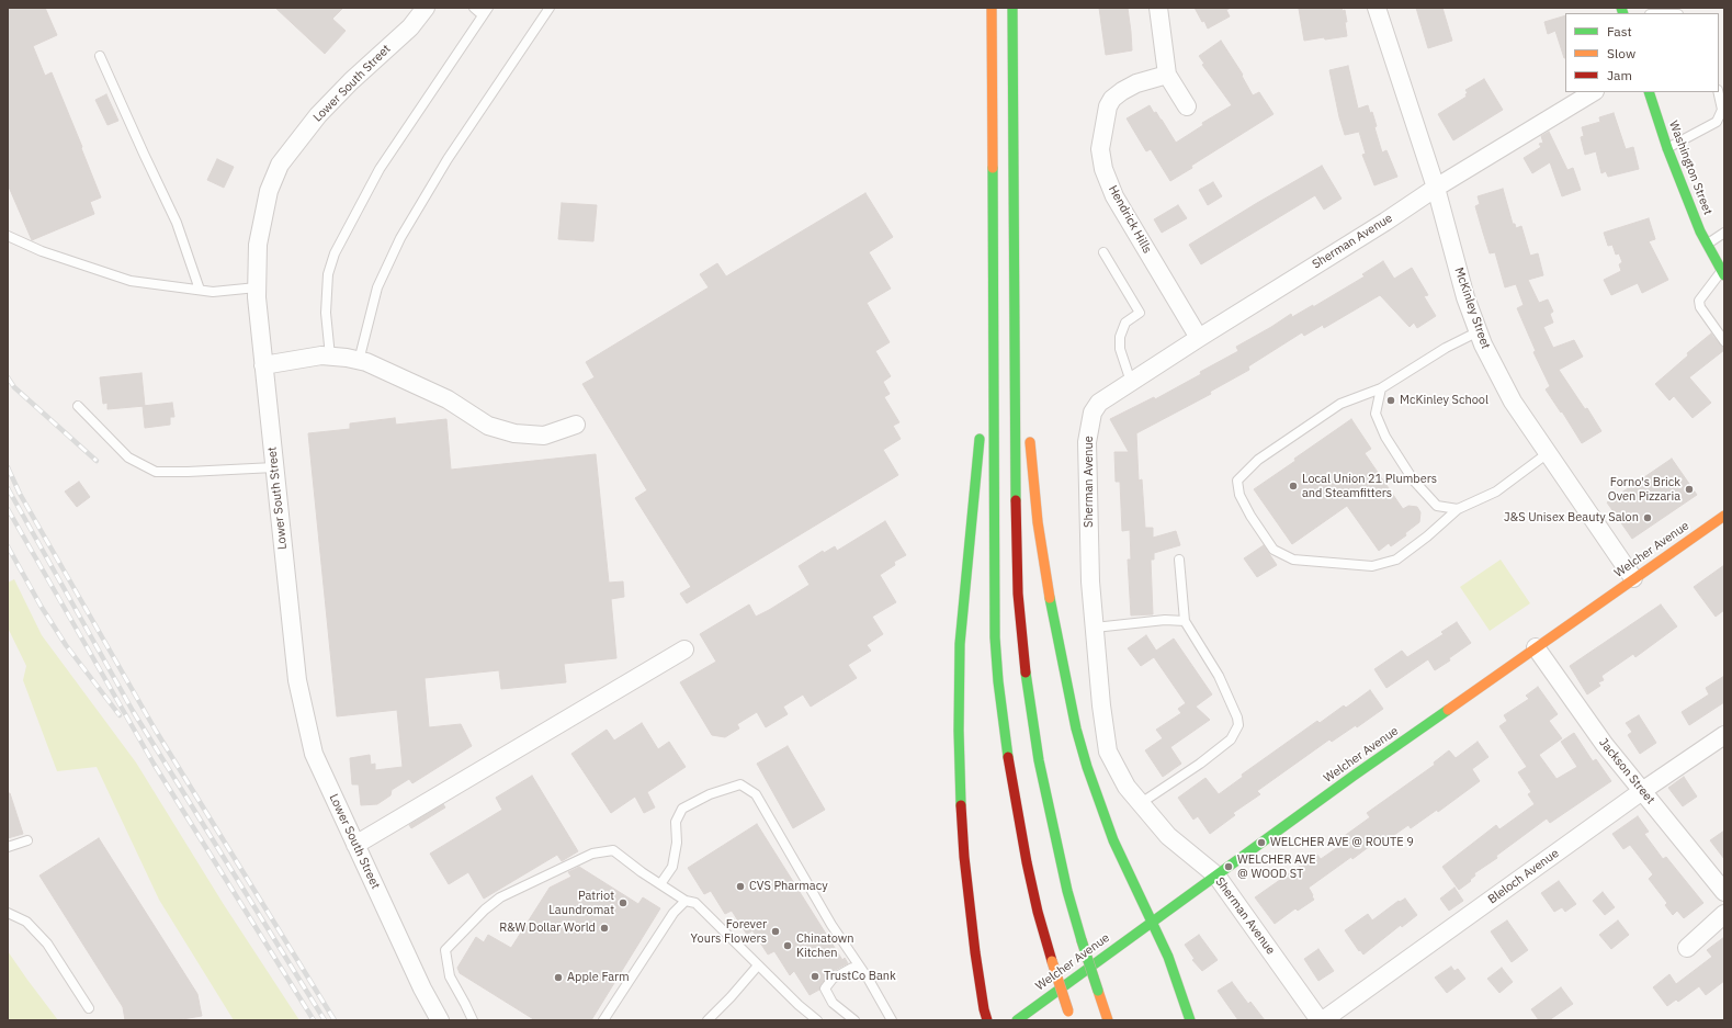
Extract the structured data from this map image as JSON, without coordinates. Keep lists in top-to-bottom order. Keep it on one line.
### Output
{"streets":{"main road":["Washington Street","Welcher Avenue"],"street":["Lower South Street","Hendrick Hills","Sherman Avenue","McKinley Street","Jackson Street","Bleloch Avenue"]},"crossings":[["Hendrick Hills","Sherman Avenue"],["Sherman Avenue","McKinley Street"],["Sherman Avenue","Welcher Avenue"],["McKinley Street","Welcher Avenue"],["Welcher Avenue","Jackson Street"],["Jackson Street","Bleloch Avenue"]],"places":["McKinley School","Local Union 21 Plumbers and Steamfitters","Forno's Brick Oven Pizzaria","J&S Unisex Beauty Salon","WELCHER AVE @ ROUTE 9","WELCHER AVE @ WOOD ST","CVS Pharmacy","Patriot Laundromat","R&W Dollar World","Forever Yours Flowers","Chinatown Kitchen","TrustCo Bank","Apple Farm"],"legend":["Fast","Slow","Jam"]}
